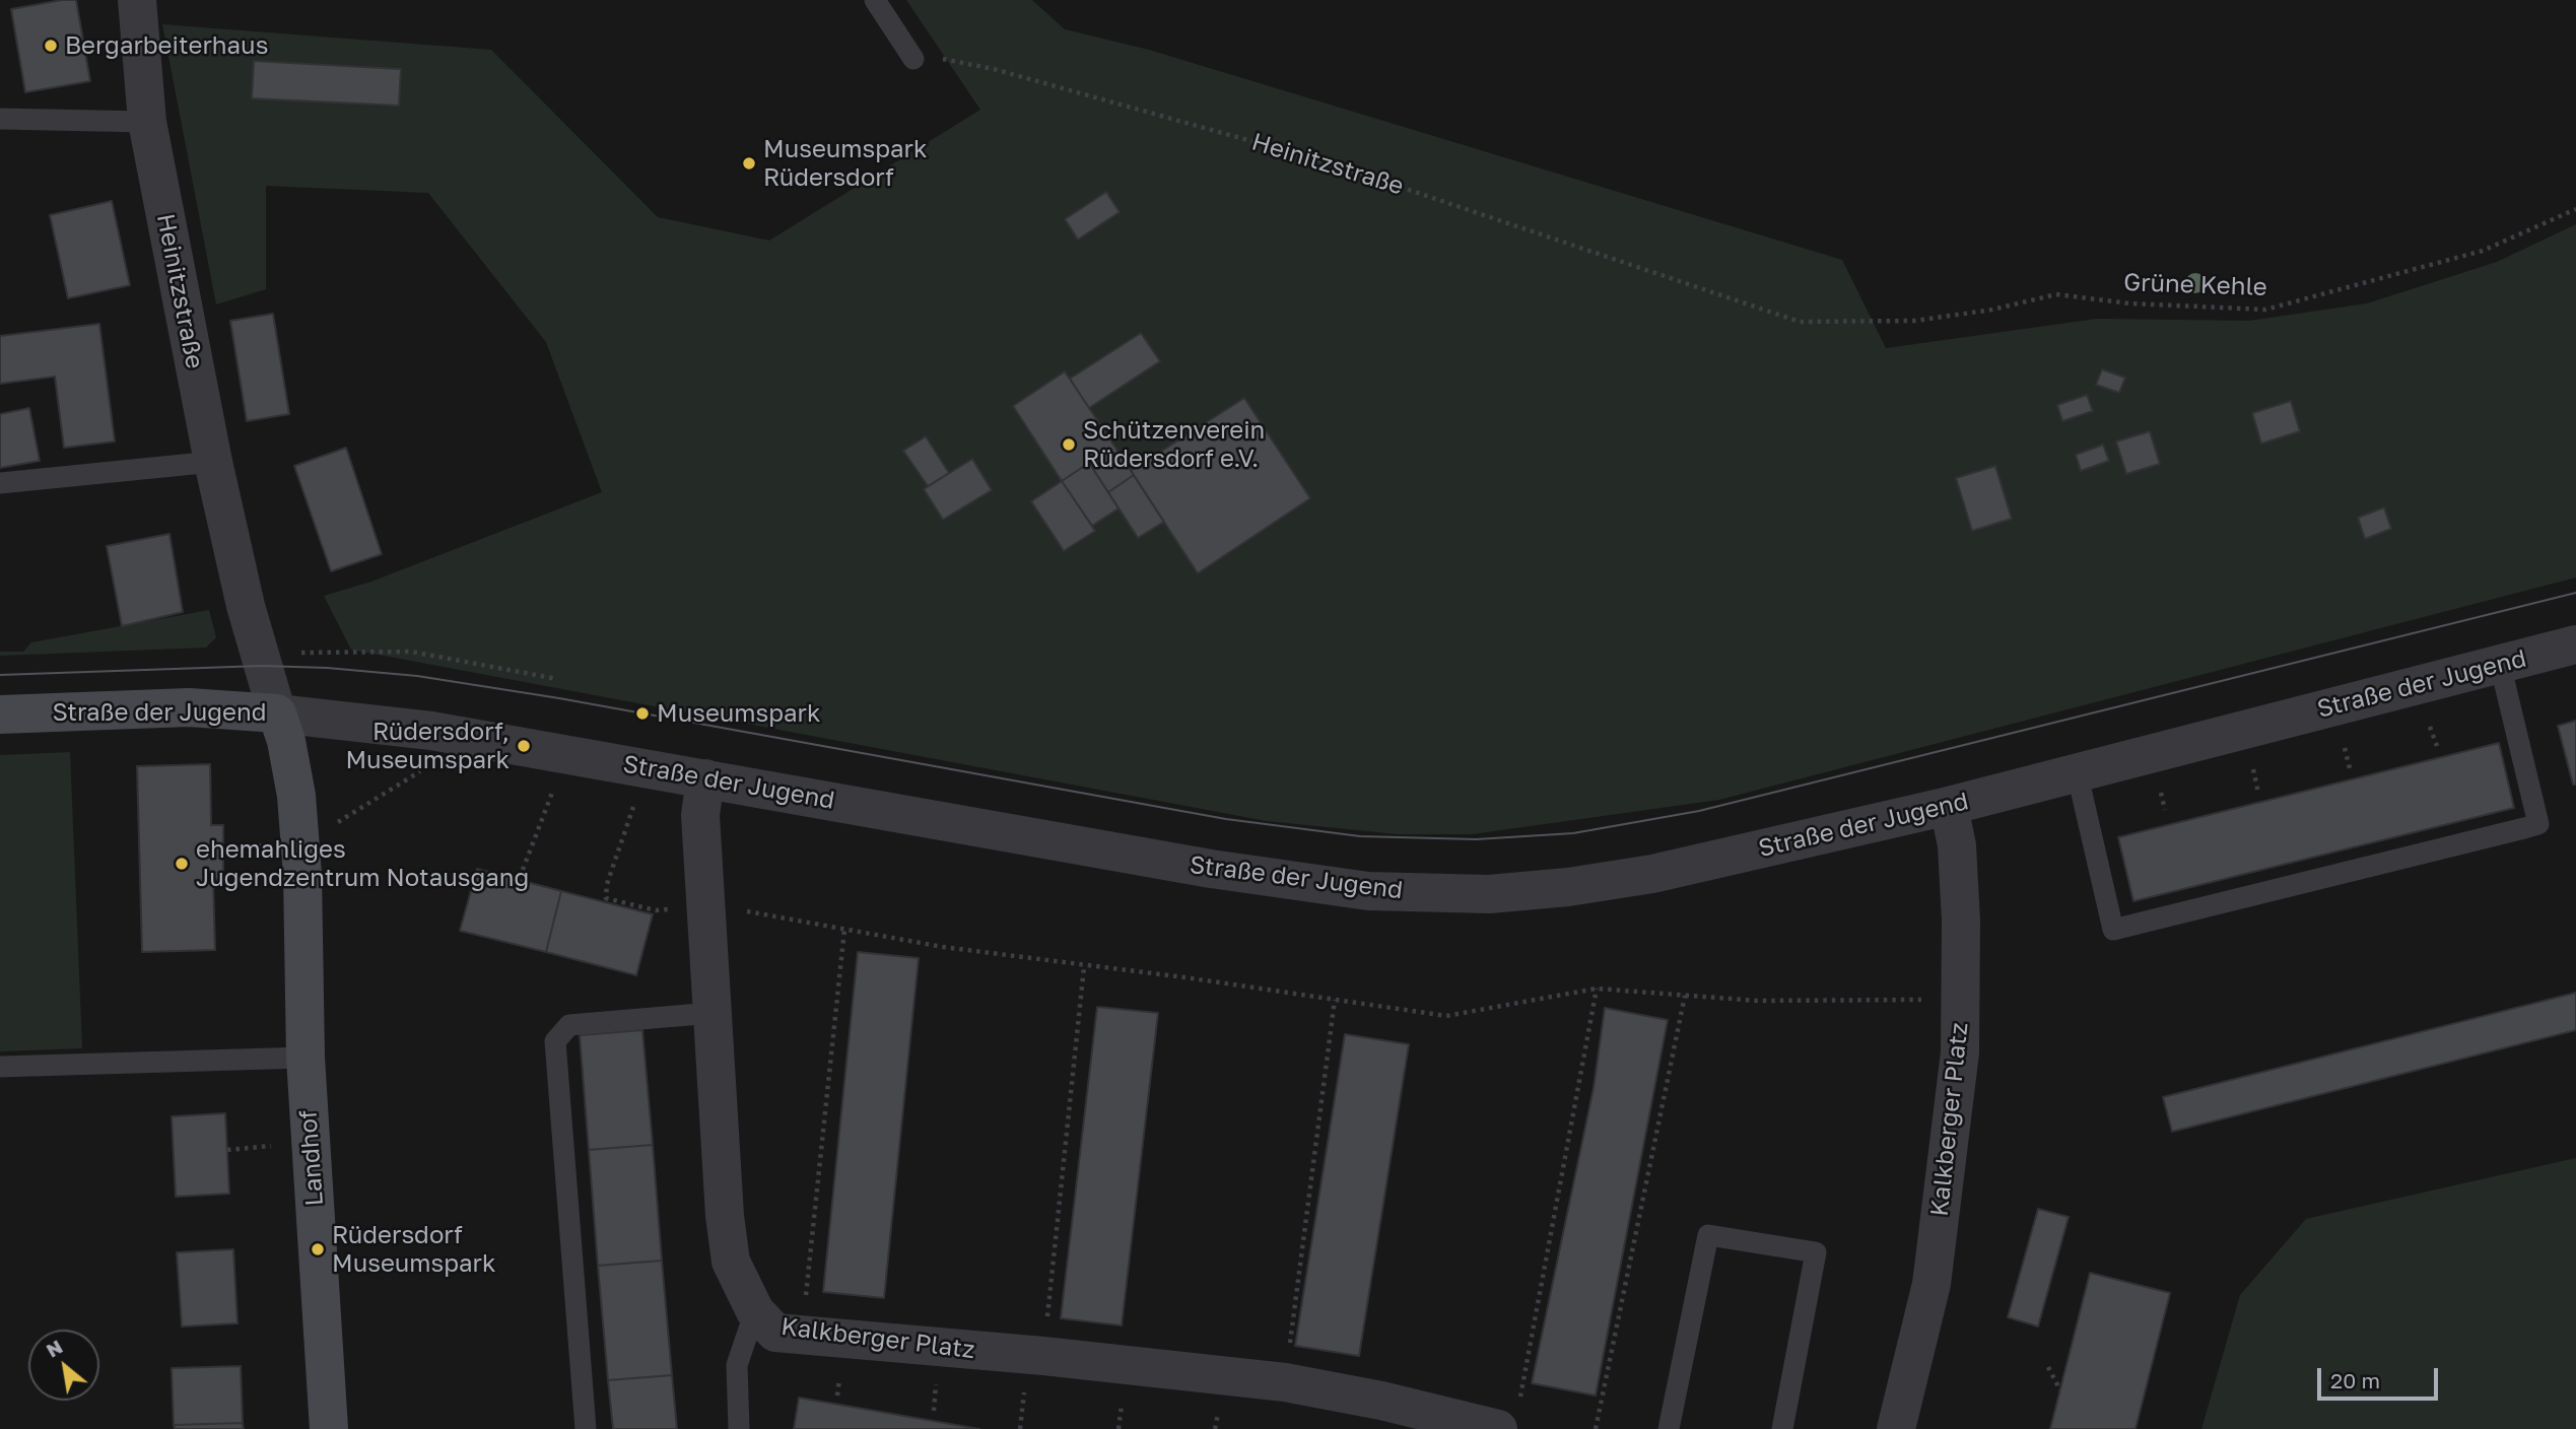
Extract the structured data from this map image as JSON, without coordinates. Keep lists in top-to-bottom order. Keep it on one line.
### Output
{"streets":{"main road":["Straße der Jugend","Landhof"],"street":["Heinitzstraße","Kalkberger Platz"],"path":["Grüne Kehle"]},"crossings":[["Heinitzstraße","Grüne Kehle"],["Heinitzstraße","Straße der Jugend"],["Heinitzstraße","Landhof"],["Straße der Jugend","Kalkberger Platz"],["Straße der Jugend","Landhof"]],"places":["Bergarbeiterhaus","Museumspark Rüdersdorf","Schützenverein Rüdersdorf e.V.","Museumspark","Rüdersdorf, Museumspark","ehemahliges Jugendzentrum Notausgang","Rüdersdorf Museumspark"],"scale_bar":"20 m","north":"top left"}
